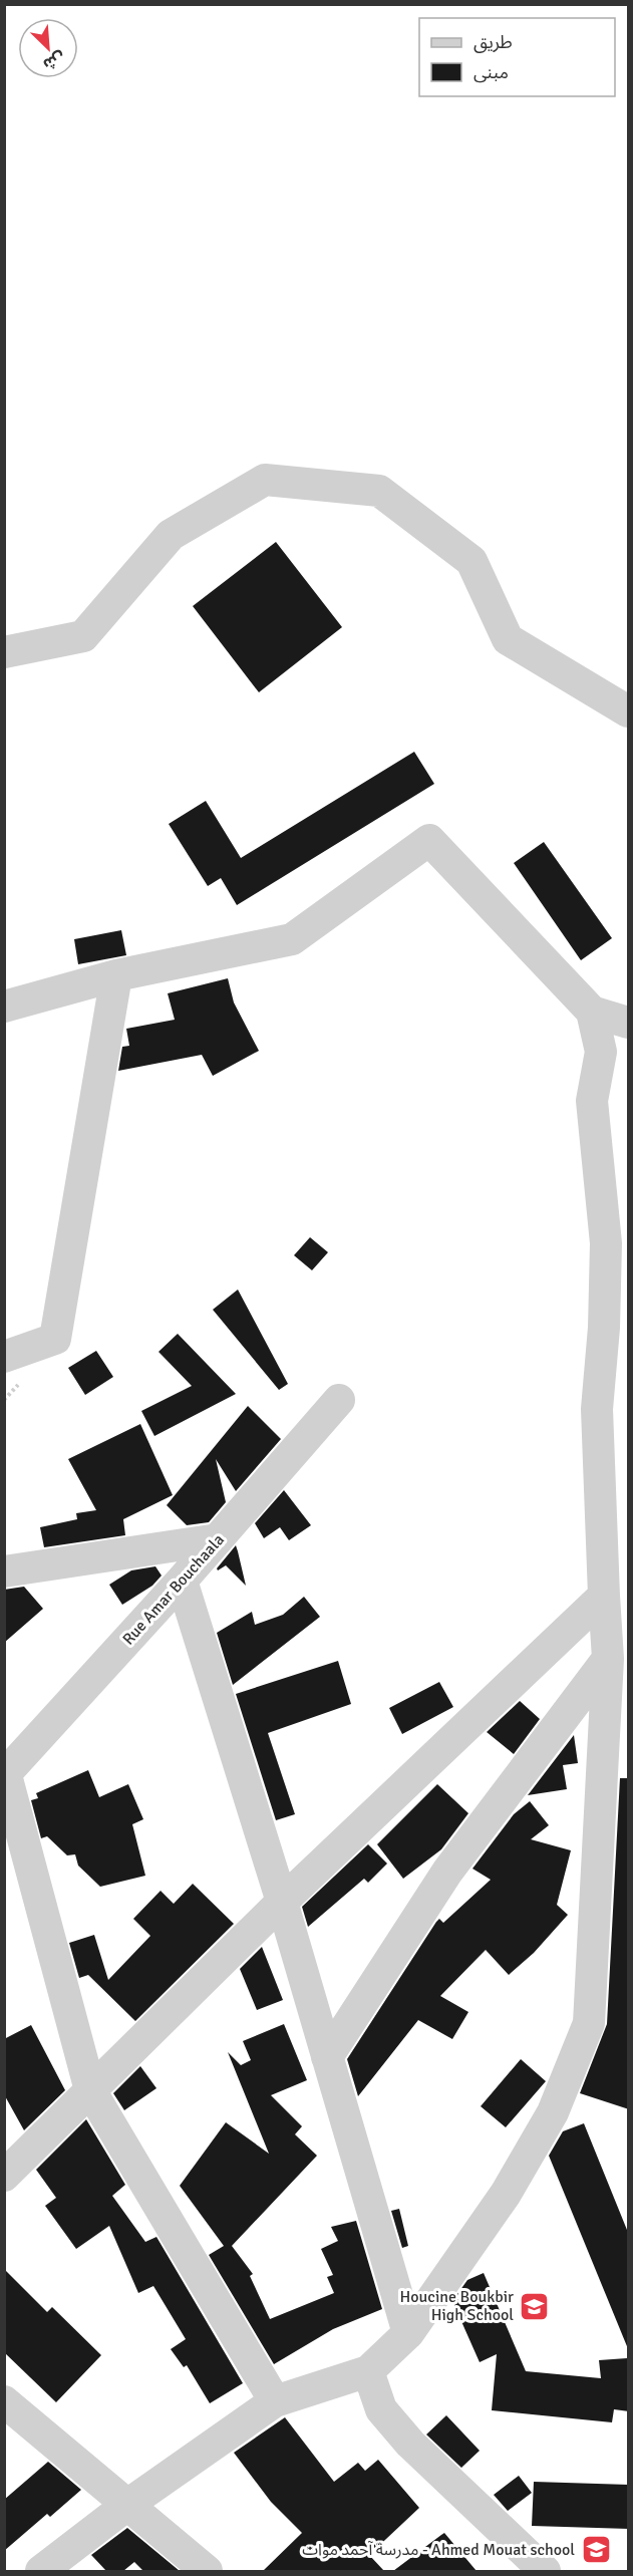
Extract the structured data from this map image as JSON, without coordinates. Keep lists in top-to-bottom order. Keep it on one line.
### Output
{"streets":{"street":["Rue Amar Bouchaala"]},"places":{"school or university":["Houcine Boukbir High School","مدرسة آحمد موات - Ahmed Mouat school"]},"legend":["طريق","مبنى"],"north":"bottom right"}
